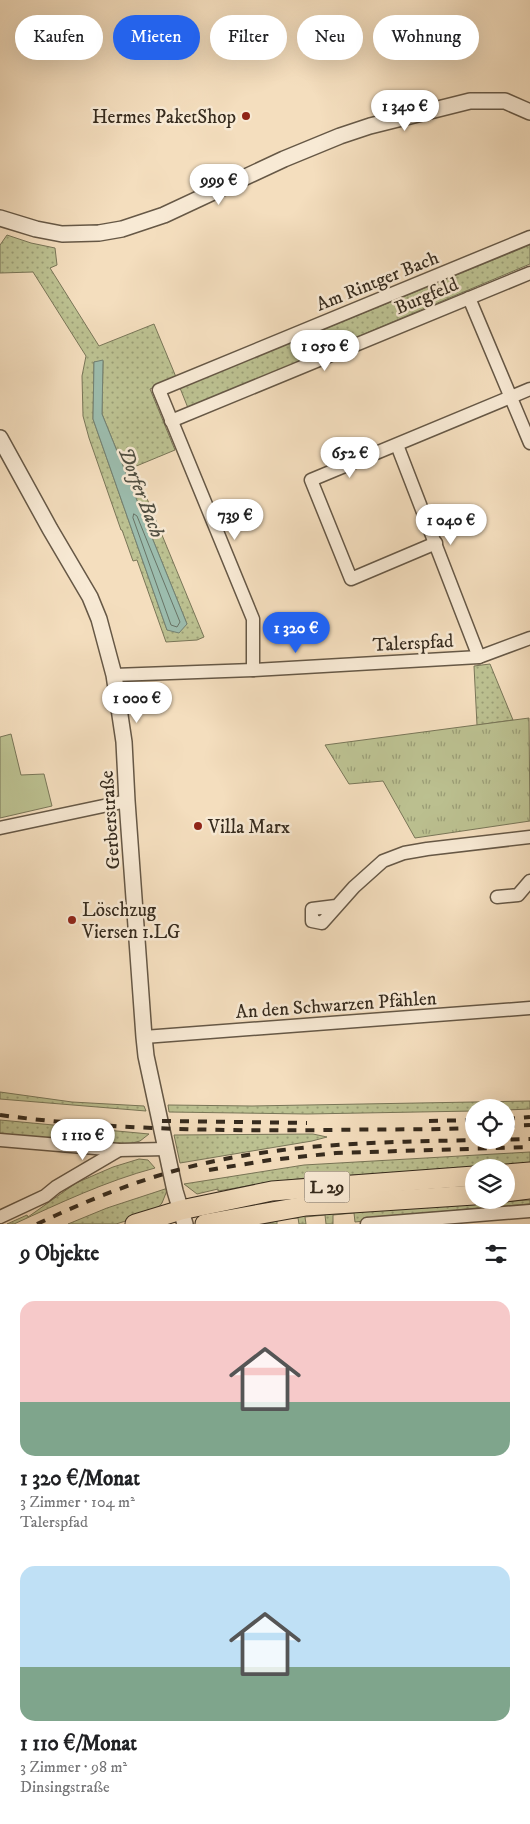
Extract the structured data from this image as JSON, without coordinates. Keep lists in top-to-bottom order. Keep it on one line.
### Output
{"streets":{"main road":["L 29"],"street":["Am Rintger Bach","Burgfeld","Talerspfad","Gerberstraße","An den Schwarzen Pfählen"]},"crossings":[["Am Rintger Bach","Burgfeld"],["Talerspfad","Gerberstraße"],["Gerberstraße","An den Schwarzen Pfählen"],["Gerberstraße","L 29"]],"water":["Dorfer Bach"],"places":["Hermes PaketShop","Villa Marx","Löschzug Viersen 1.LG"],"page":{"chip":["Kaufen","Mieten","Filter","Neu","Wohnung"],"price":["1 340 €","999 €","1 050 €","652 €","739 €","1 040 €","1 320 €","1 000 €","1 110 €"],"heading":"9 Objekte","list":[{"name":"1 320 €/Monat","note":"3 Zimmer · 104 m² · Talerspfad"},{"name":"1 110 €/Monat","note":"3 Zimmer · 98 m² · Dinsingstraße"}]}}
